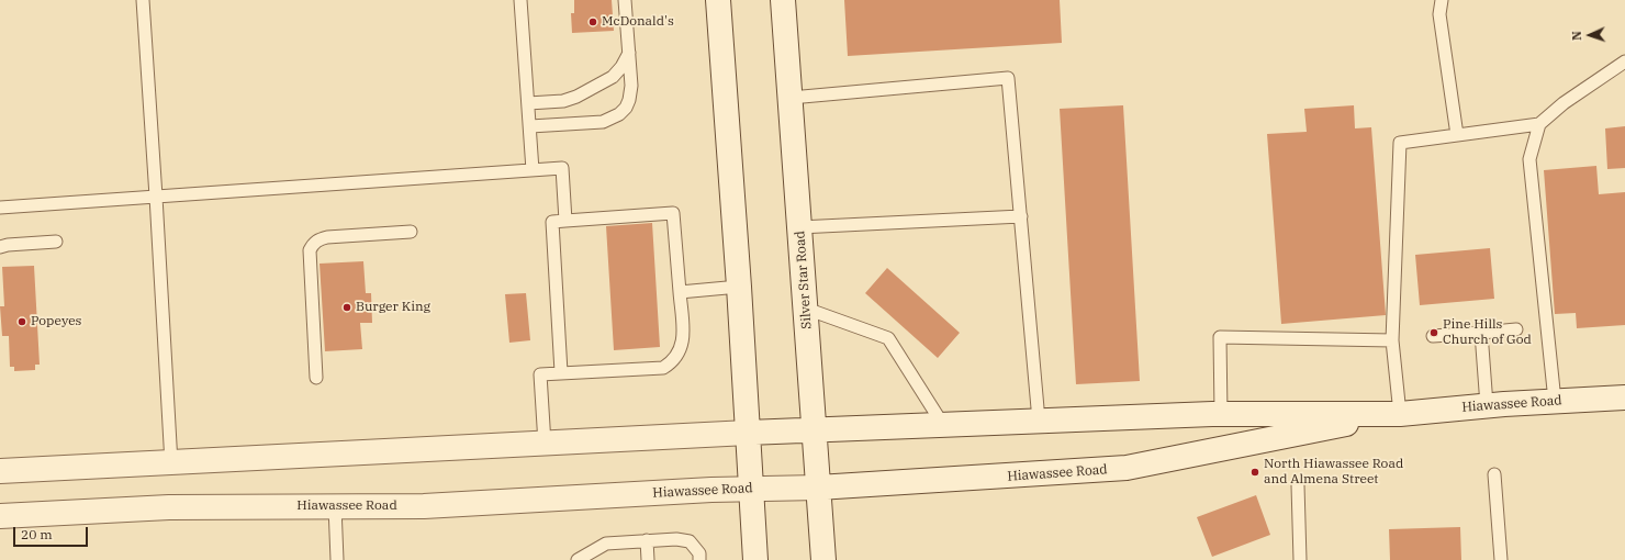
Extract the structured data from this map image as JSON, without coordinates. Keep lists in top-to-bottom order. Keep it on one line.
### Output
{"streets":{"main road":["Silver Star Road","Hiawassee Road"]},"crossings":[["Silver Star Road","Hiawassee Road"]],"places":["McDonald's","Burger King","Popeyes","Pine Hills Church of God","North Hiawassee Road and Almena Street"],"scale_bar":"20 m","north":"left"}
